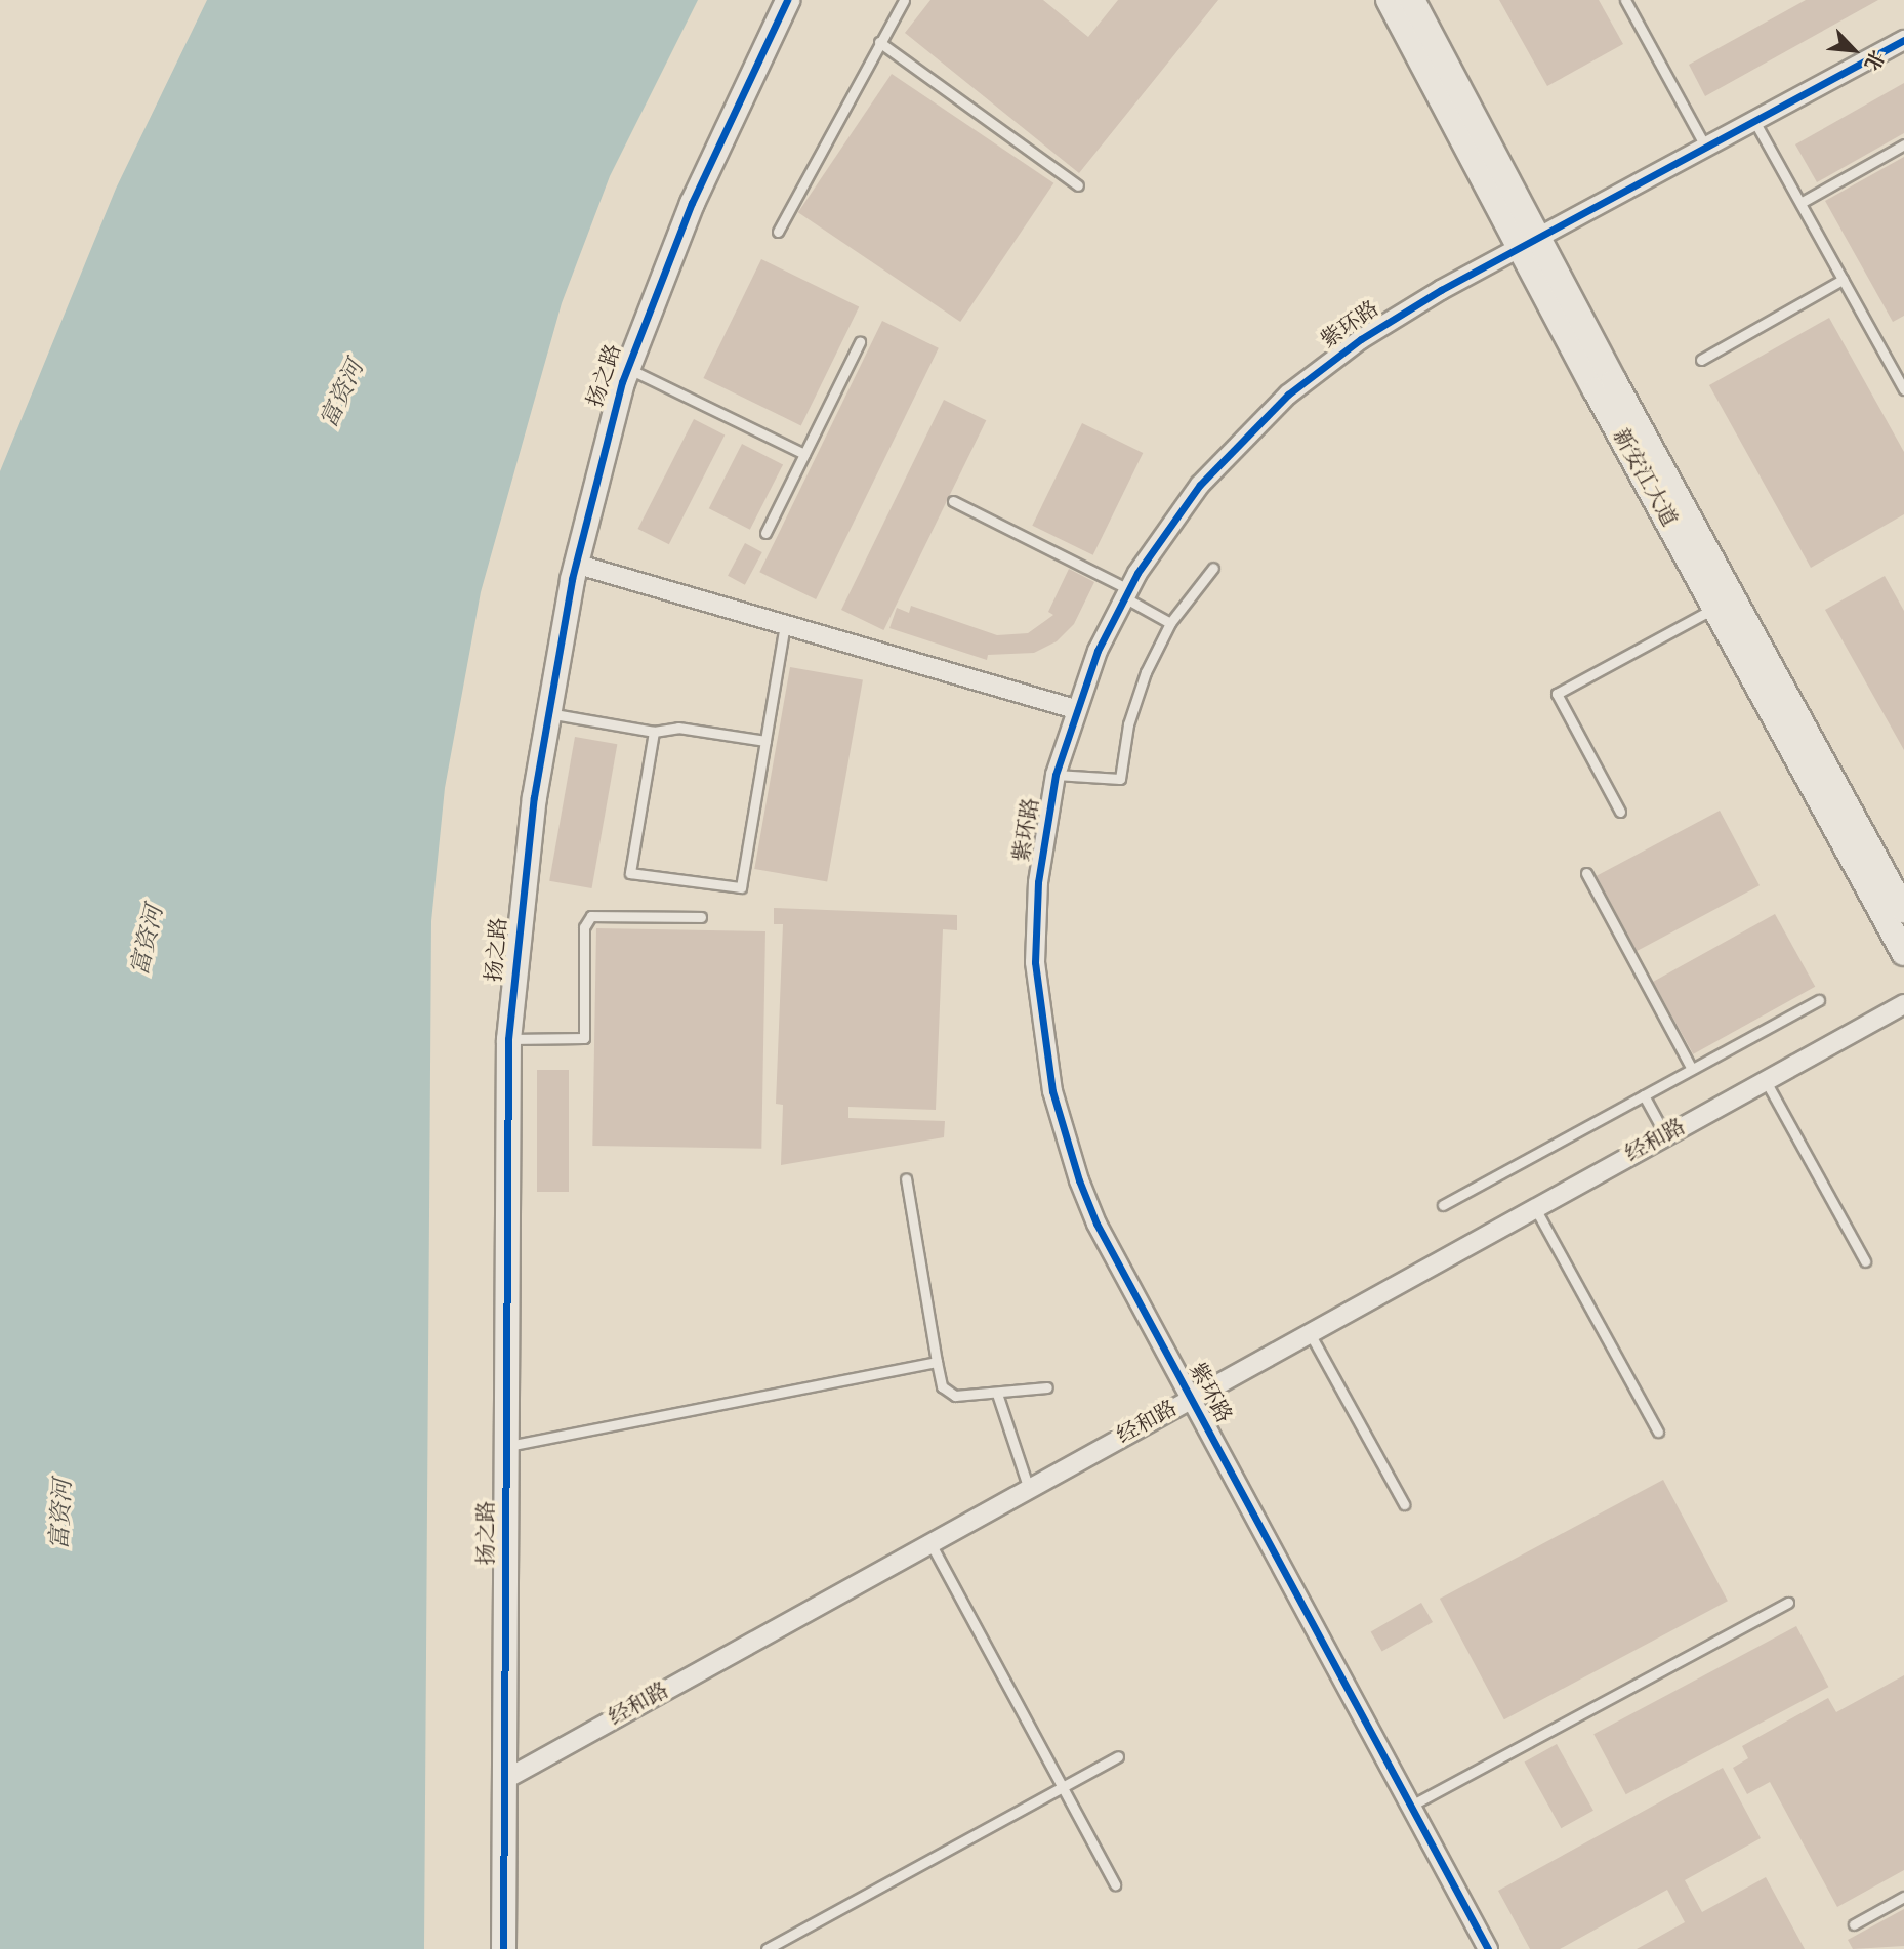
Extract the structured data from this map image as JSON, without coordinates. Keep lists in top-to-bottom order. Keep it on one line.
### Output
{"streets":{"main road":["新安江大道"],"street":["紫环路","扬之路","经和路"]},"crossings":[["紫环路","新安江大道"],["紫环路","经和路"],["扬之路","经和路"]],"water":["富资河"],"north":"bottom right"}
